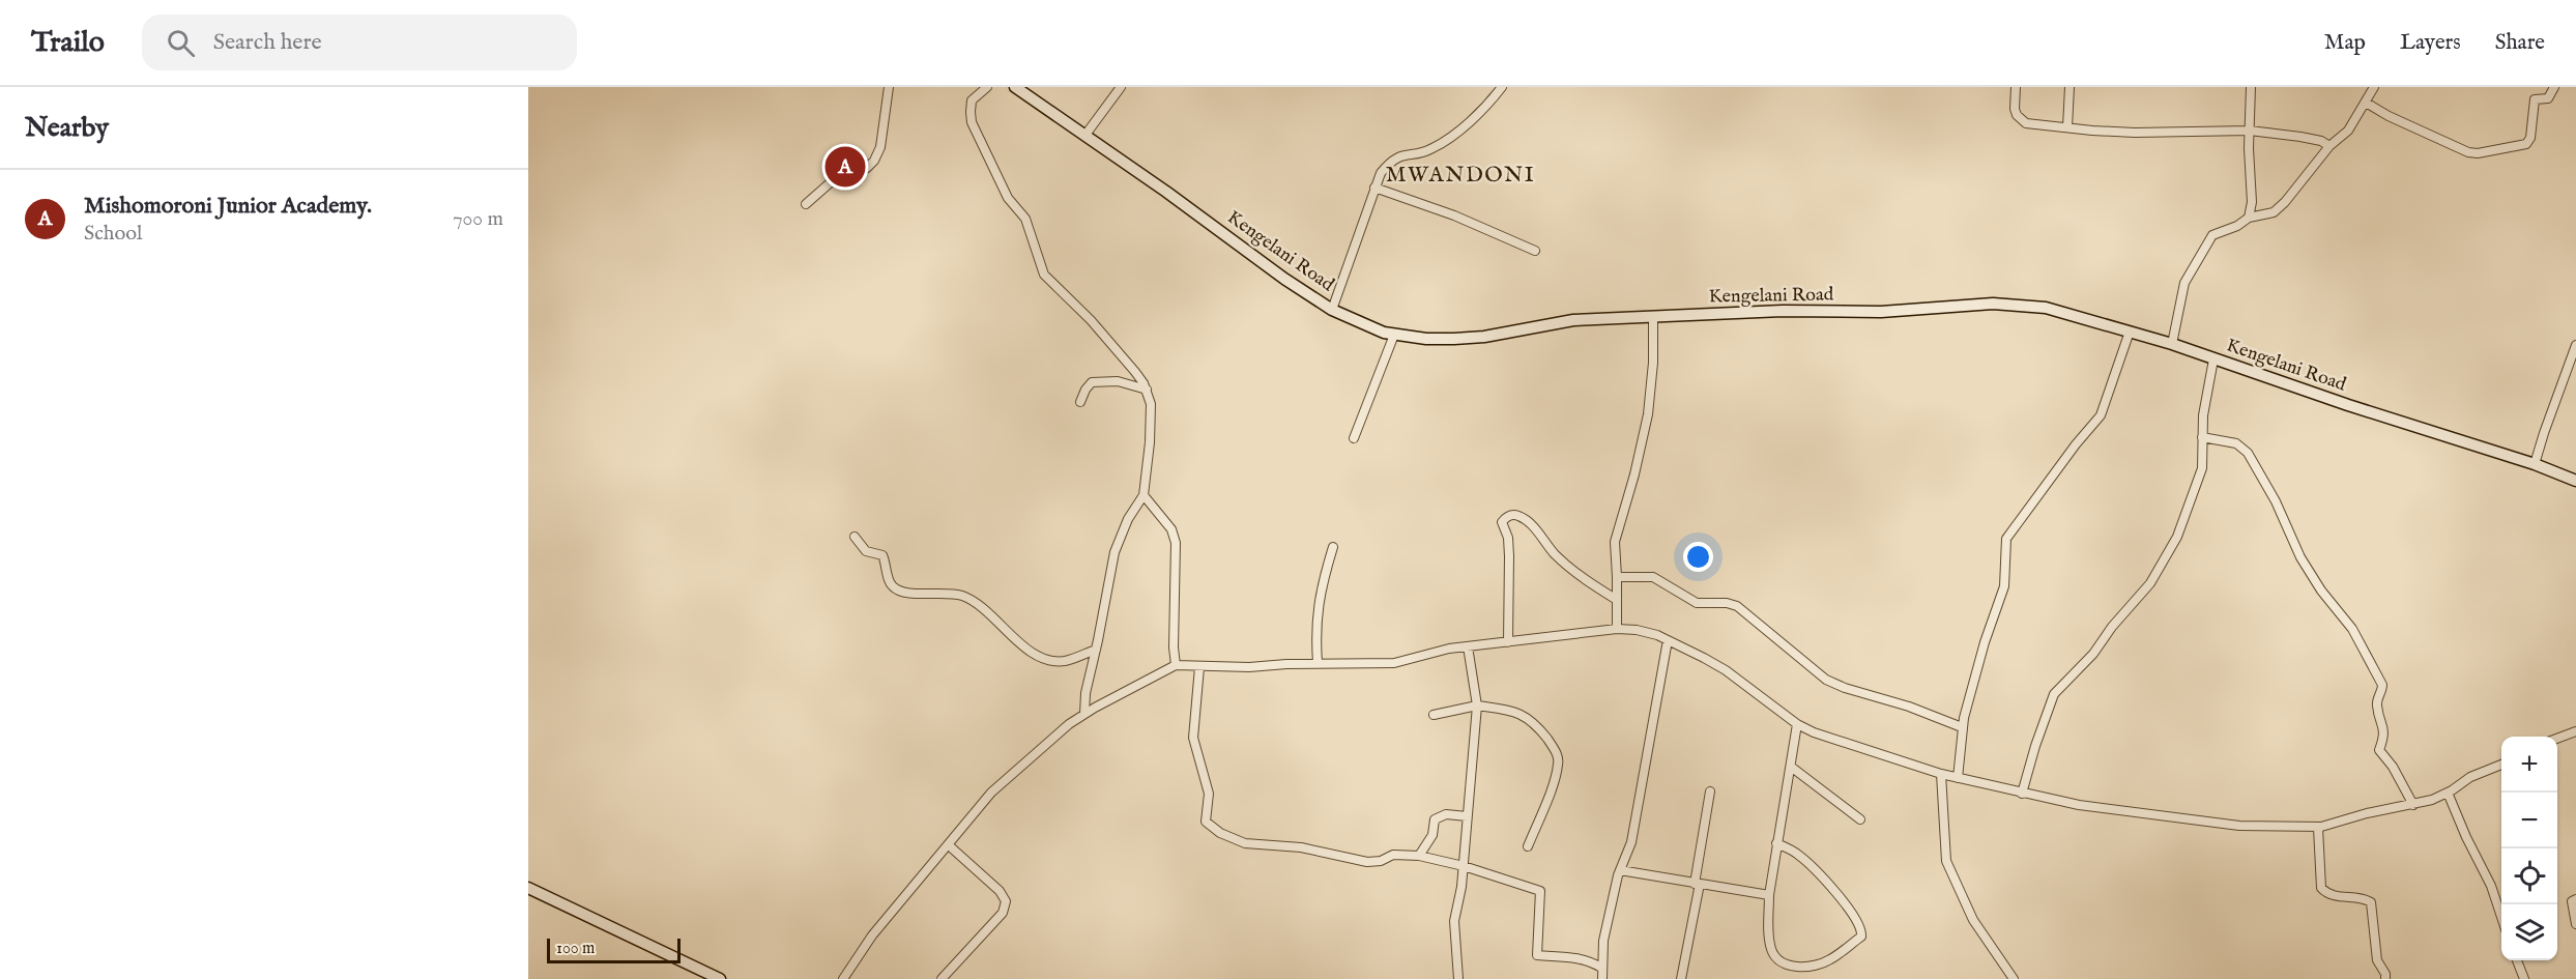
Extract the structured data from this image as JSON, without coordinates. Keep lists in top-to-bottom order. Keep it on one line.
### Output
{"streets":{"main road":["Kengelani Road"]},"districts":["MWANDONI"],"scale_bar":"100 m","page":{"header":"Trailo","search":"Search here","nav":["Map","Layers","Share"],"heading":"Nearby","pins":"A","list":[{"mark":"A","name":"Mishomoroni Junior Academy.","note":"School","value":"700 m"}],"map_buttons":["+","−"],"scale":"100 m"}}
